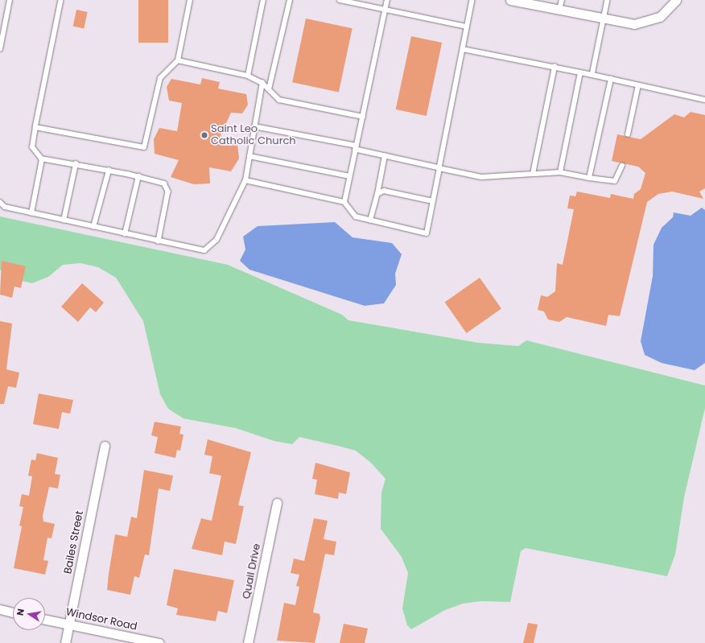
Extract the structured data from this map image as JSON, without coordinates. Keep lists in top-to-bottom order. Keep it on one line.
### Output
{"streets":{"street":["Bailes Street","Quail Drive","Windsor Road"]},"crossings":[["Bailes Street","Windsor Road"]],"places":["Saint Leo Catholic Church"],"north":"left"}
